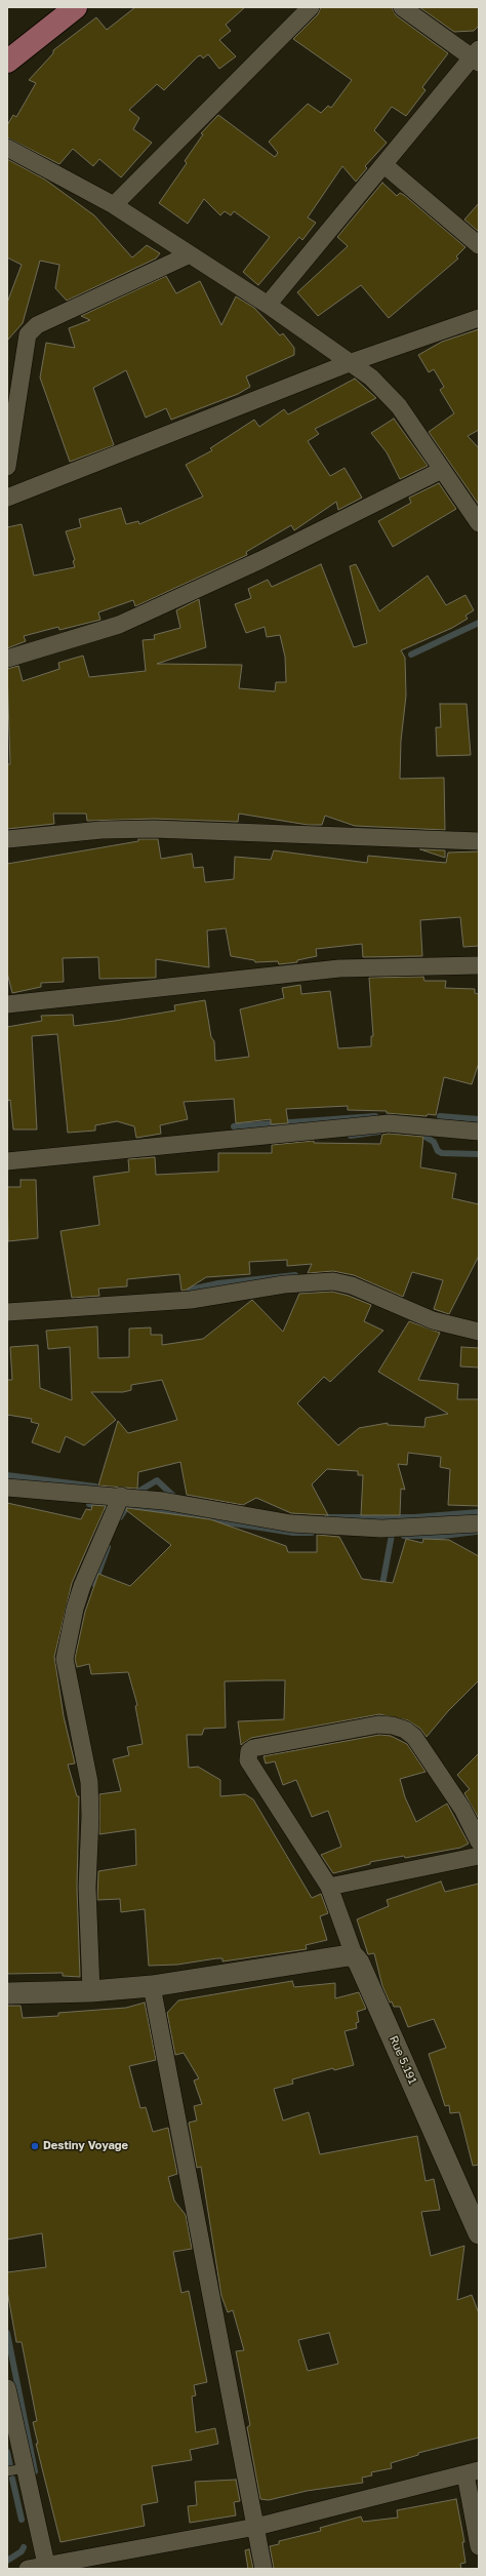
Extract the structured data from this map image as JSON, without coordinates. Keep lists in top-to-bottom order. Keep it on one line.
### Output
{"streets":{"street":["Rue 5.191"]},"places":["Destiny Voyage"]}
